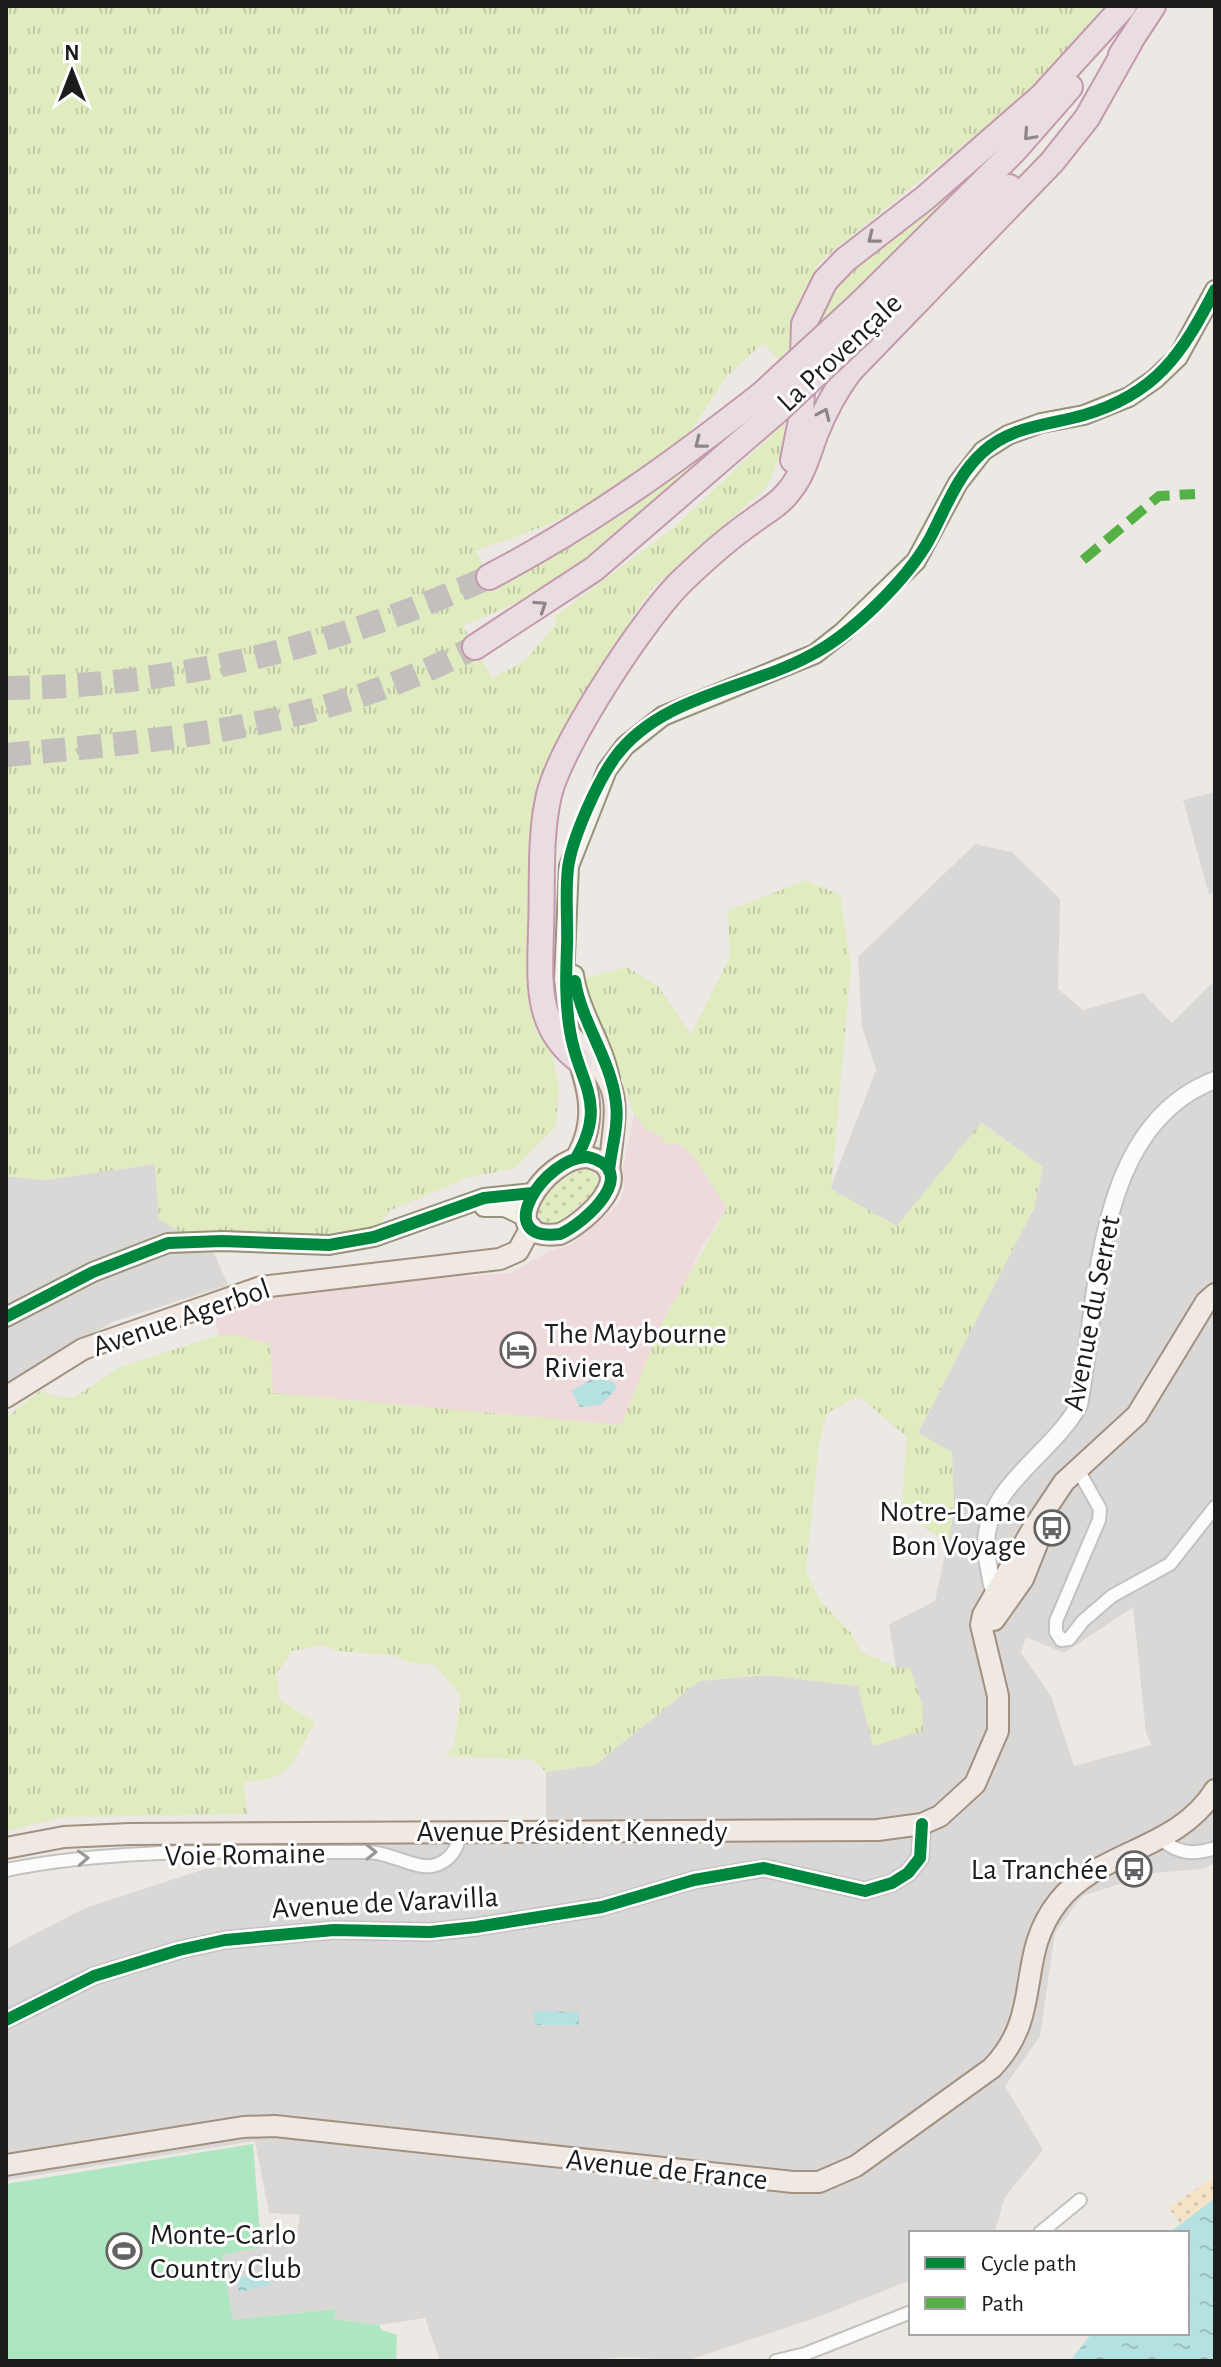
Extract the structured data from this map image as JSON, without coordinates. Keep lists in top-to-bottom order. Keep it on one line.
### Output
{"streets":{"highway":["La Provençale"],"main road":["Avenue Agerbol","Avenue Président Kennedy","Avenue de France"],"street":["Avenue du Serret","Voie Romaine","Avenue de Varavilla"]},"crossings":[["Avenue du Serret","Avenue Président Kennedy"],["Avenue Président Kennedy","Voie Romaine"],["Avenue Président Kennedy","Avenue de Varavilla"]],"one_way":["Voie Romaine"],"places":{"hotel":["The Maybourne Riviera"],"bus stop":["Notre-Dame Bon Voyage","La Tranchée"],"sports":["Monte-Carlo Country Club"]},"legend":["Cycle path","Path"],"north":"top"}
